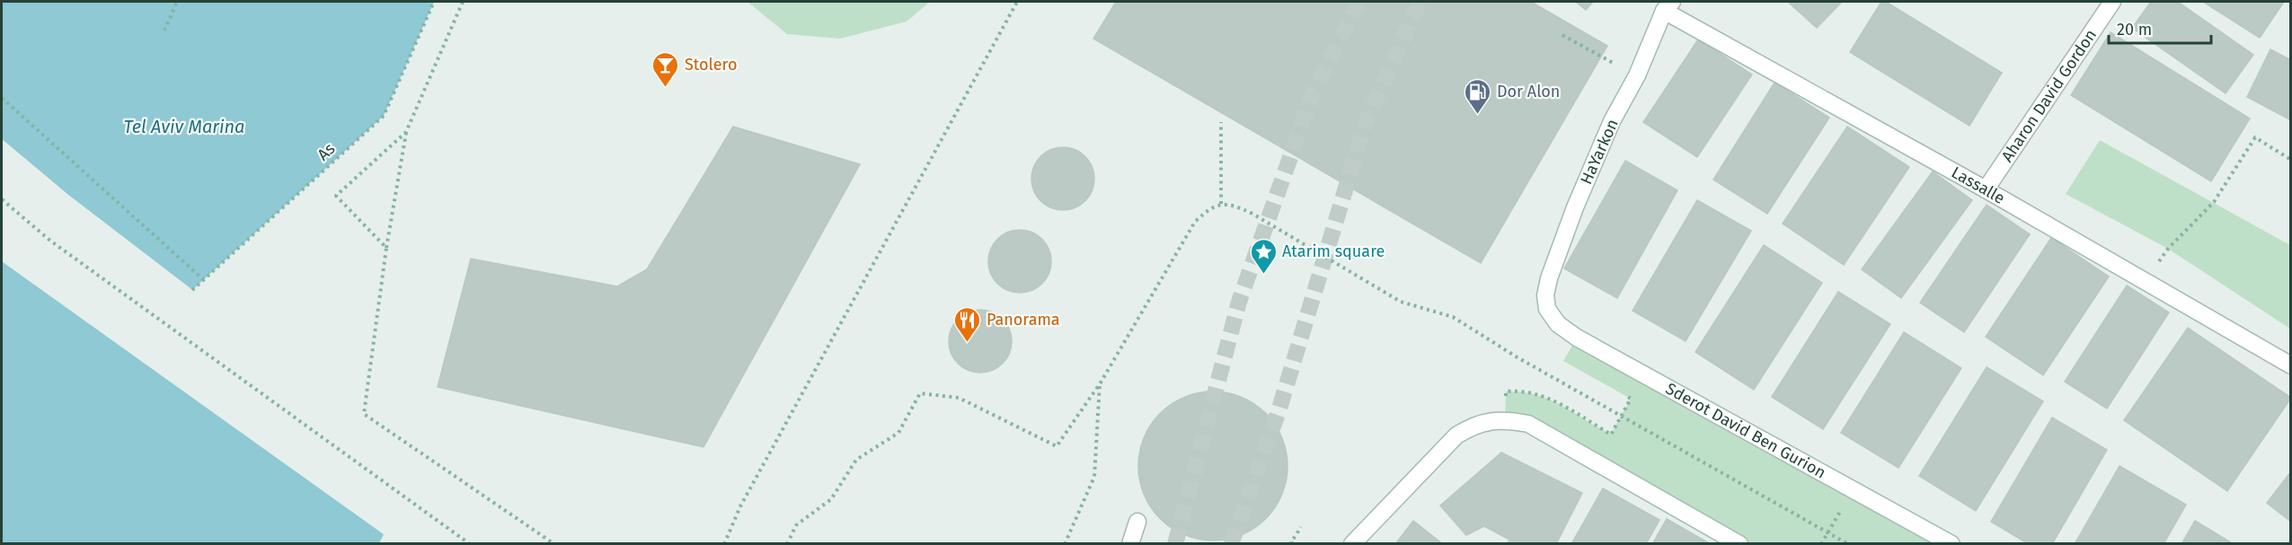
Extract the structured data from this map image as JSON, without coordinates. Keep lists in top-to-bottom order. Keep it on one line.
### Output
{"streets":{"street":["Aharon David Gordon","HaYarkon","Lassalle","Sderot David Ben Gurion"],"path":["As"]},"crossings":[["Aharon David Gordon","Lassalle"],["HaYarkon","Lassalle"],["HaYarkon","Sderot David Ben Gurion"]],"water":["Tel Aviv Marina"],"places":{"bar":["Stolero"],"fuel station":["Dor Alon"],"place":["Atarim square"],"restaurant":["Panorama"]},"scale_bar":"20 m"}
